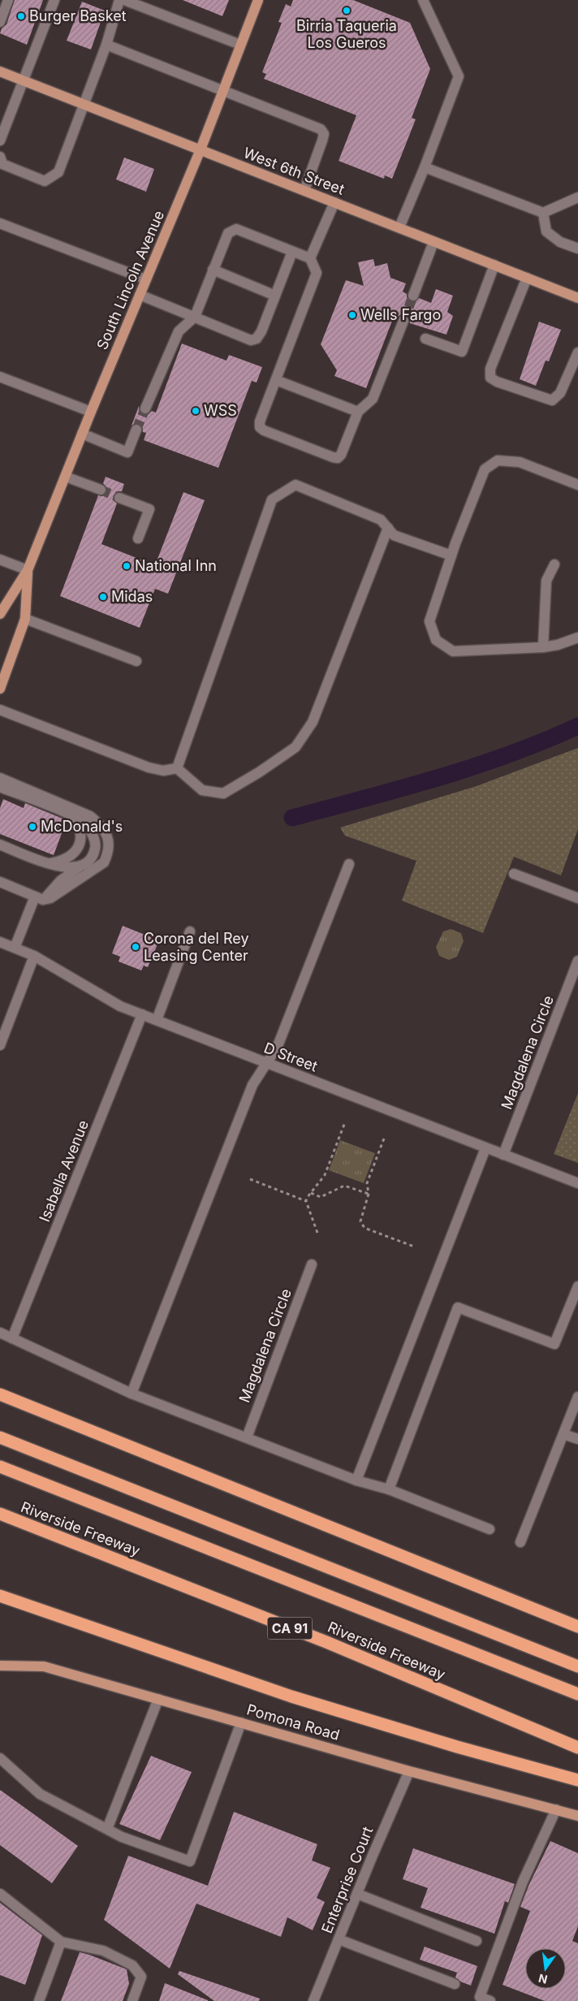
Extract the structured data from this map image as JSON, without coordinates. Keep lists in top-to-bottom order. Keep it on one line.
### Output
{"streets":{"highway":["Riverside Freeway","CA 91"],"main road":["West 6th Street","South Lincoln Avenue","Pomona Road"],"street":["Magdalena Circle","D Street","Isabella Avenue","Enterprise Court"]},"crossings":[["West 6th Street","South Lincoln Avenue"],["Magdalena Circle","D Street"],["D Street","Isabella Avenue"],["Pomona Road","Enterprise Court"]],"places":["Birria Taqueria Los Gueros","Burger Basket","Wells Fargo","WSS","National Inn","Midas","McDonald's","Corona del Rey Leasing Center"],"north":"bottom"}
